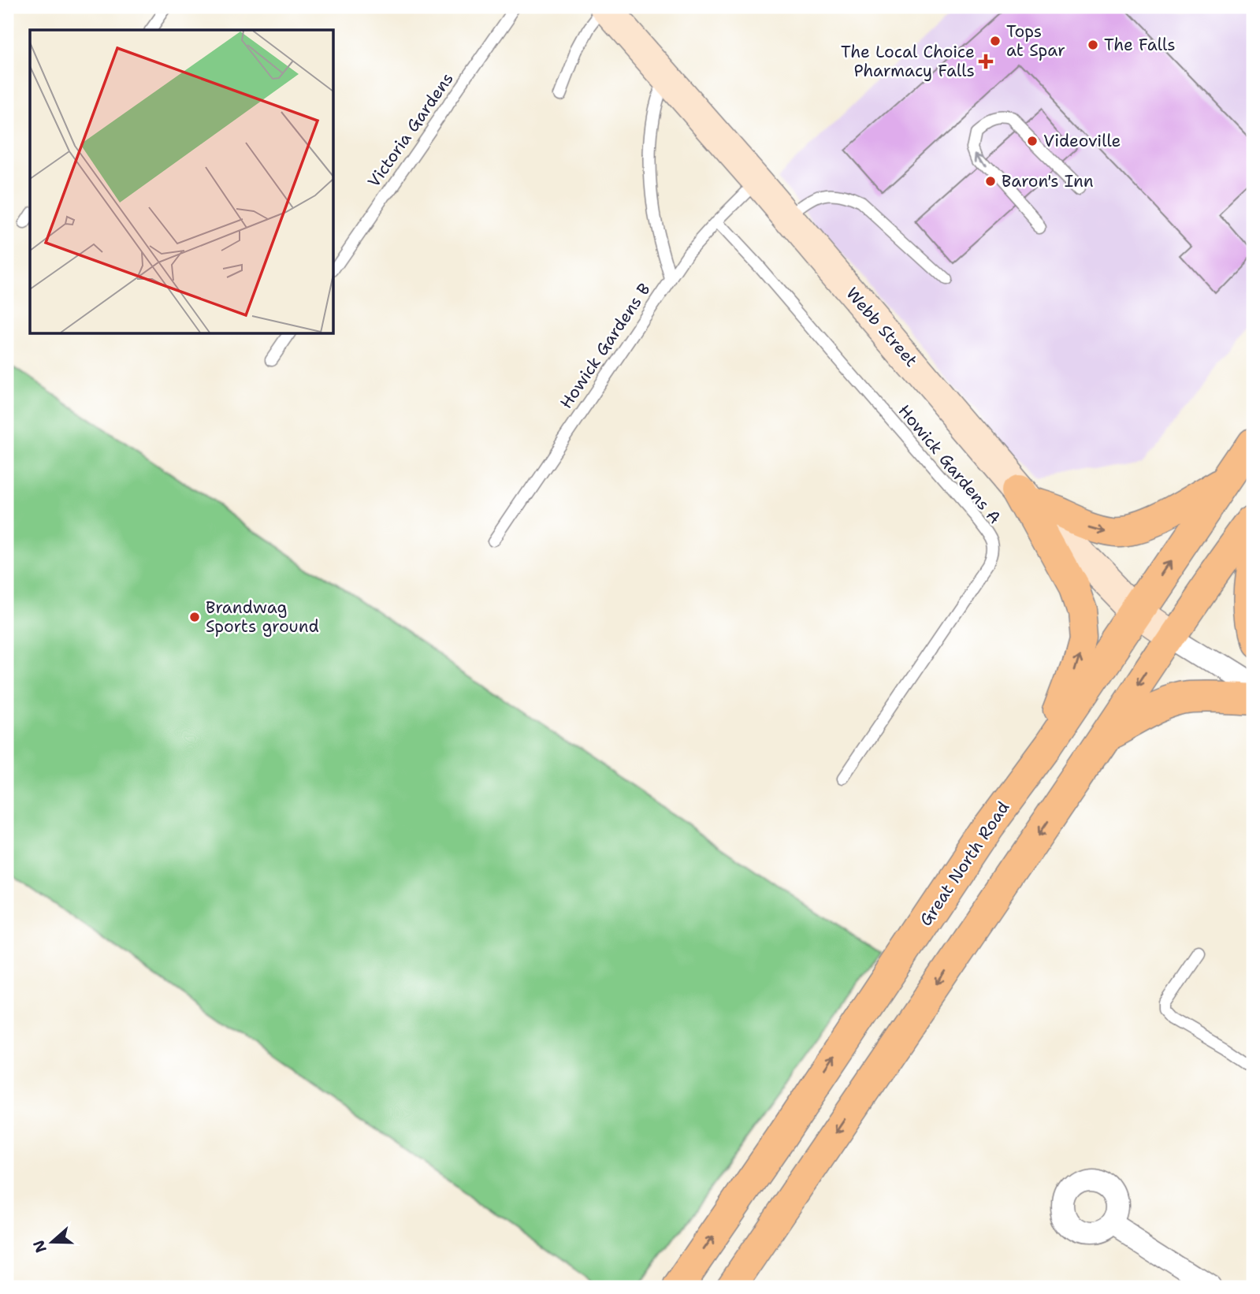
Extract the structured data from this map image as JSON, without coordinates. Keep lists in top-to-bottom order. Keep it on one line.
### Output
{"streets":{"main road":["Great North Road"],"street":["Webb Street"],"lane":["Victoria Gardens","Howick Gardens B","Howick Gardens A"]},"crossings":[["Webb Street","Howick Gardens B"],["Webb Street","Great North Road"],["Howick Gardens B","Howick Gardens A"]],"places":{"other":["Tops at Spar","The Falls","Videoville","Baron's Inn","Brandwag Sports ground"],"health":["The Local Choice Pharmacy Falls"]},"north":"left"}
